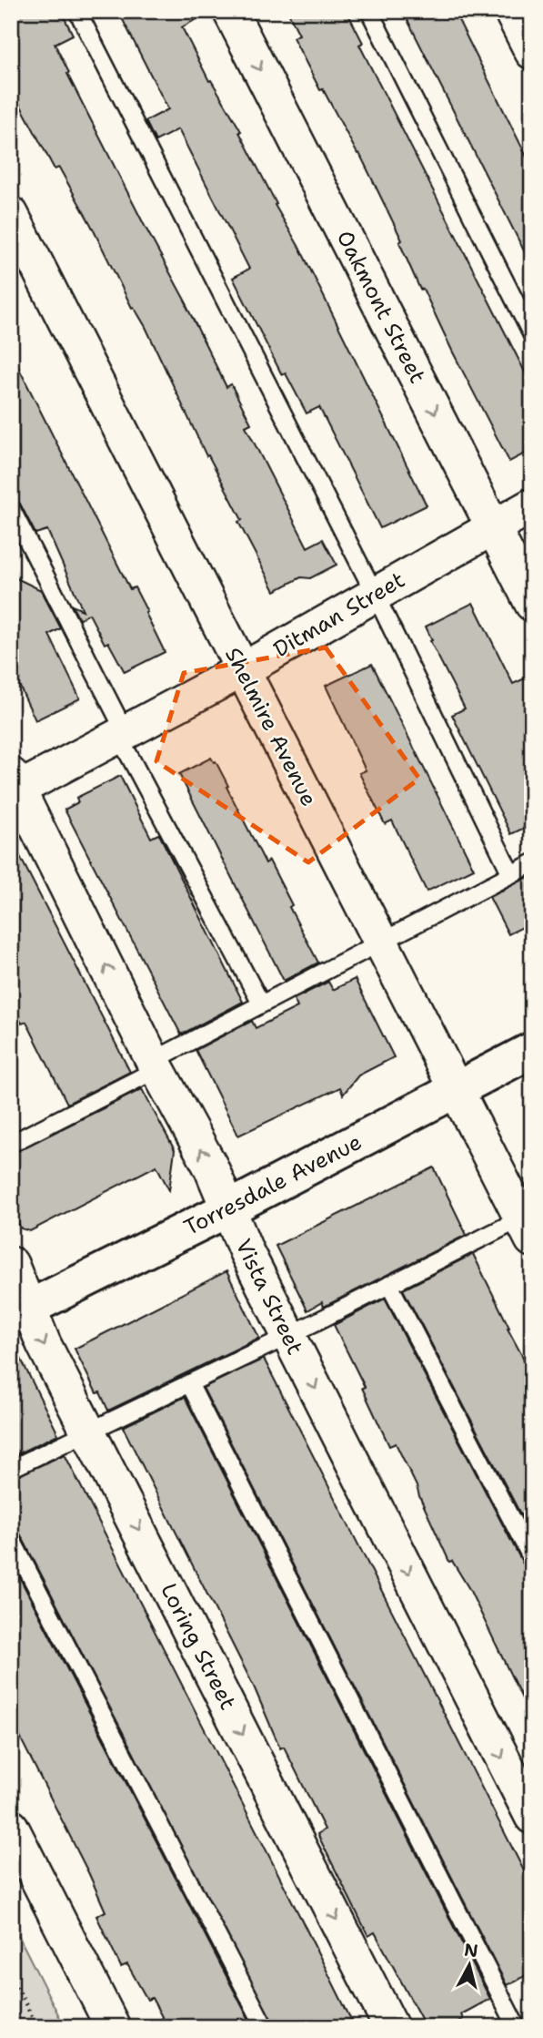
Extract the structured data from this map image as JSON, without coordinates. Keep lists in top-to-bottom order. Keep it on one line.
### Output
{"streets":{"street":["Oakmont Street","Ditman Street","Shelmire Avenue","Torresdale Avenue","Vista Street","Loring Street"]},"crossings":[["Oakmont Street","Ditman Street"],["Ditman Street","Shelmire Avenue"],["Ditman Street","Vista Street"],["Shelmire Avenue","Torresdale Avenue"],["Torresdale Avenue","Vista Street"],["Torresdale Avenue","Loring Street"]],"one_way":["Oakmont Street","Loring Street"],"north":"top"}
